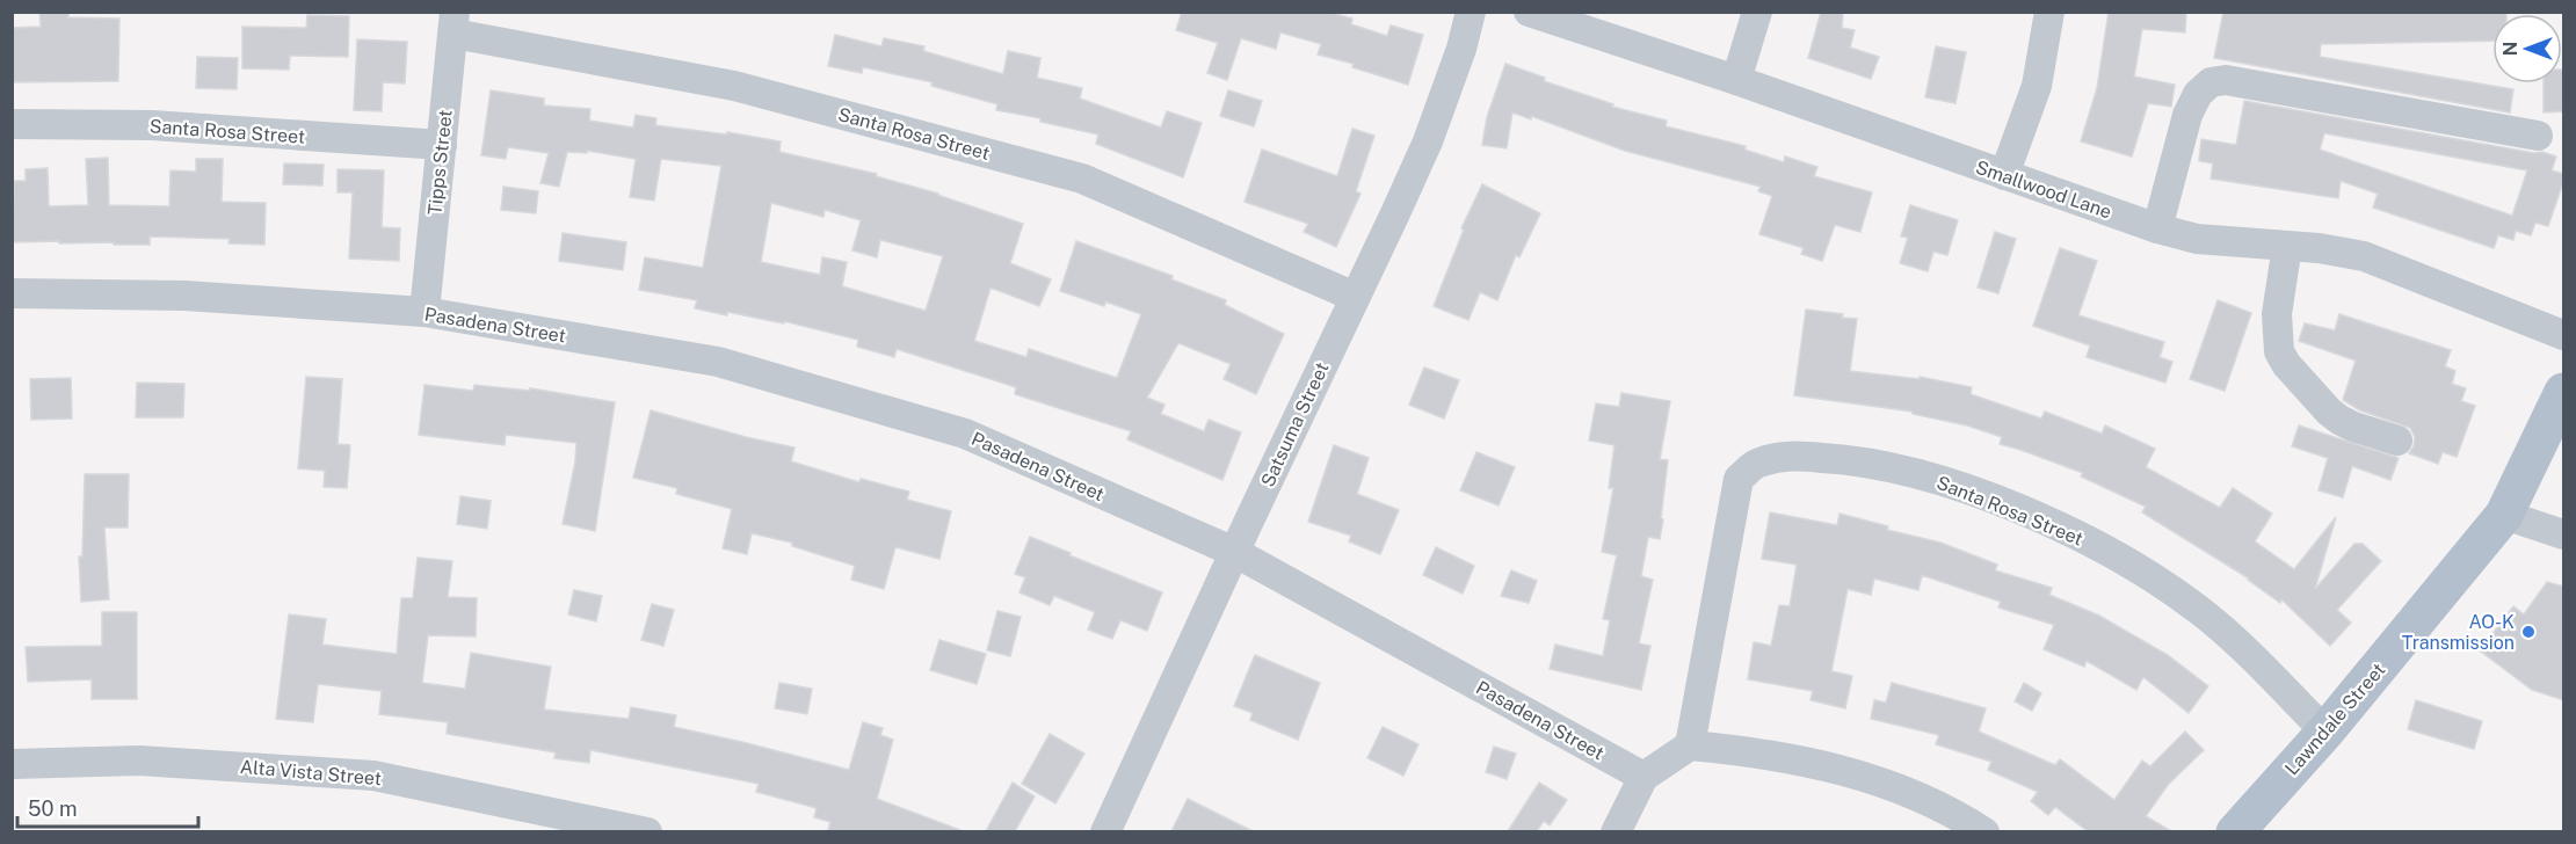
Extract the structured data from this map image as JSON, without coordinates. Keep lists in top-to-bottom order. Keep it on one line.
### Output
{"streets":{"main road":["Lawndale Street"],"street":["Santa Rosa Street","Tipps Street","Smallwood Lane","Pasadena Street","Satsuma Street","Alta Vista Street"]},"crossings":[["Santa Rosa Street","Tipps Street"],["Santa Rosa Street","Satsuma Street"],["Santa Rosa Street","Lawndale Street"],["Tipps Street","Pasadena Street"],["Pasadena Street","Satsuma Street"]],"places":["AO-K Transmission"],"scale_bar":"50 m","north":"left"}
